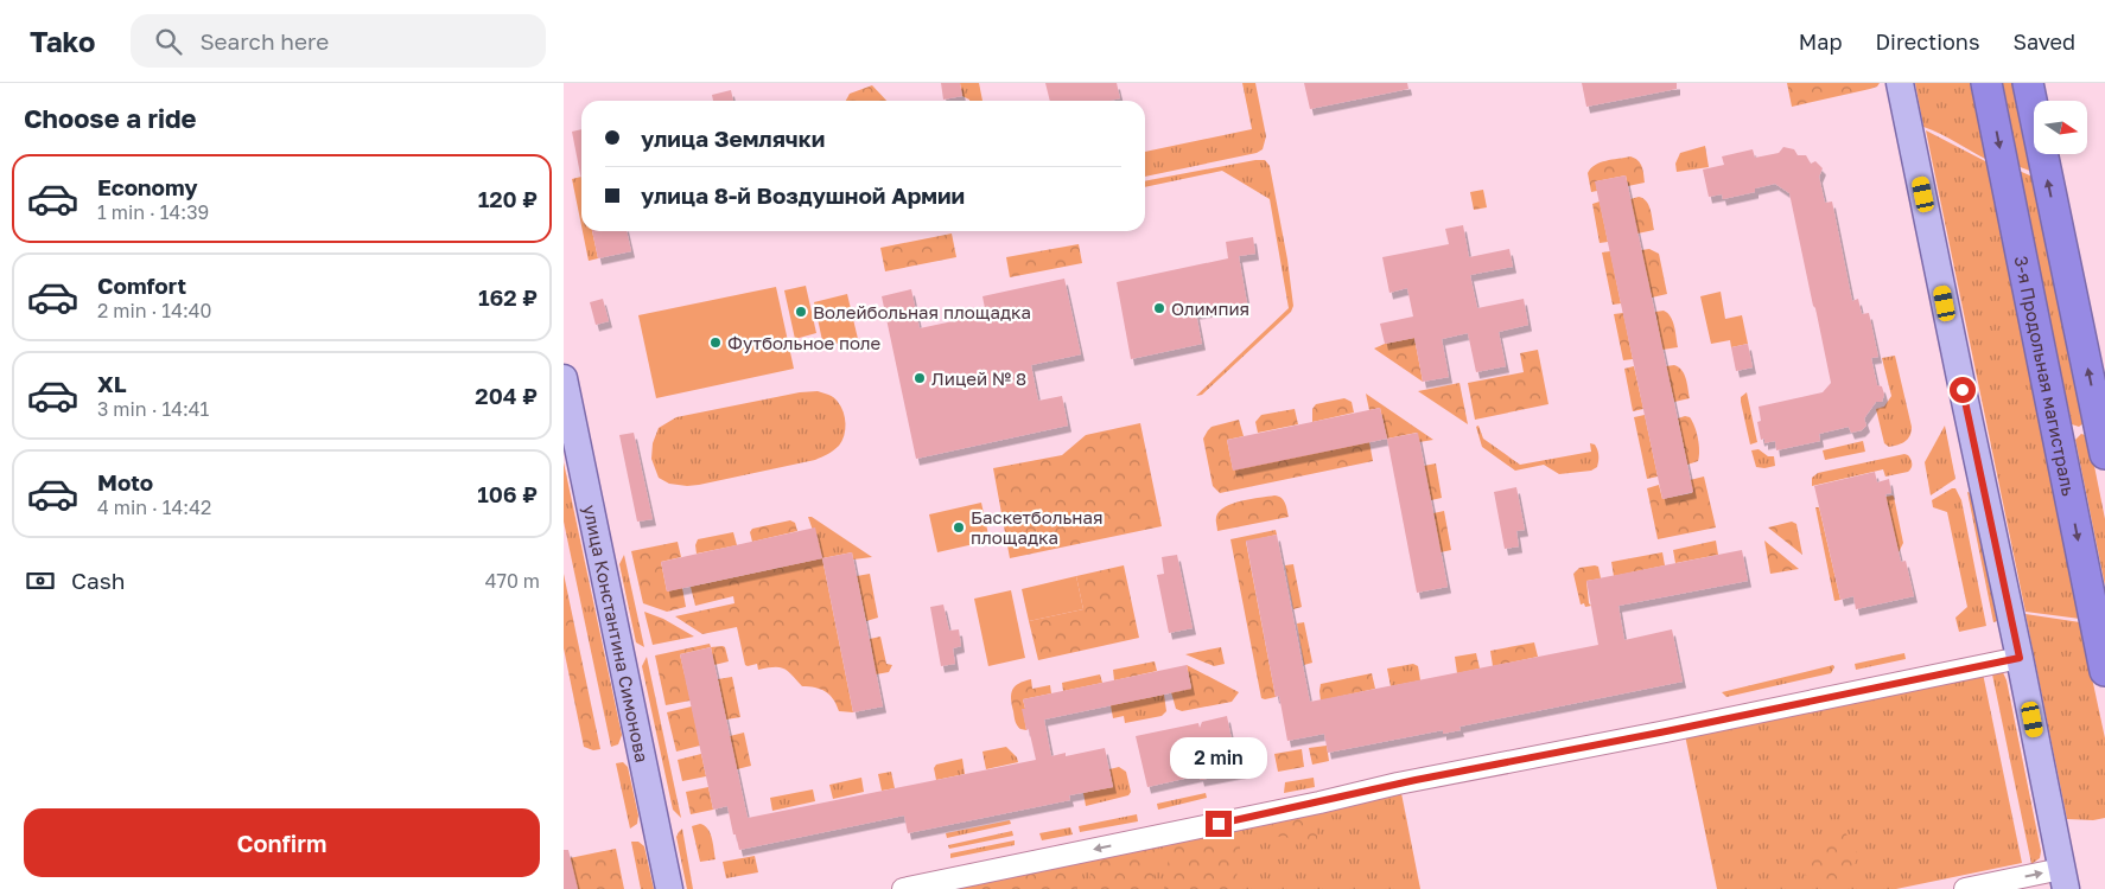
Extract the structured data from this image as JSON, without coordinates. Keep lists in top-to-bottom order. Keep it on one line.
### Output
{"streets":{"highway":["3-я Продольная магистраль"],"main road":["улица Константина Симонова"]},"places":["Олимпия","Волейбольная площадка","Футбольное поле","Лицей № 8","Баскетбольная площадка"],"north":"right","page":{"header":"Tako","search":"Search here","nav":["Map","Directions","Saved"],"heading":"Choose a ride","banner":["улица Землячки","улица 8-й Воздушной Армии"],"list":[{"name":"Economy","note":"1 min · 14:39","value":"120 ₽"},{"name":"Comfort","note":"2 min · 14:40","value":"162 ₽"},{"name":"XL","note":"3 min · 14:41","value":"204 ₽"},{"name":"Moto","note":"4 min · 14:42","value":"106 ₽"}],"pay":["Cash","470 m"],"bubble":"2 min","buttons":"Confirm"}}
